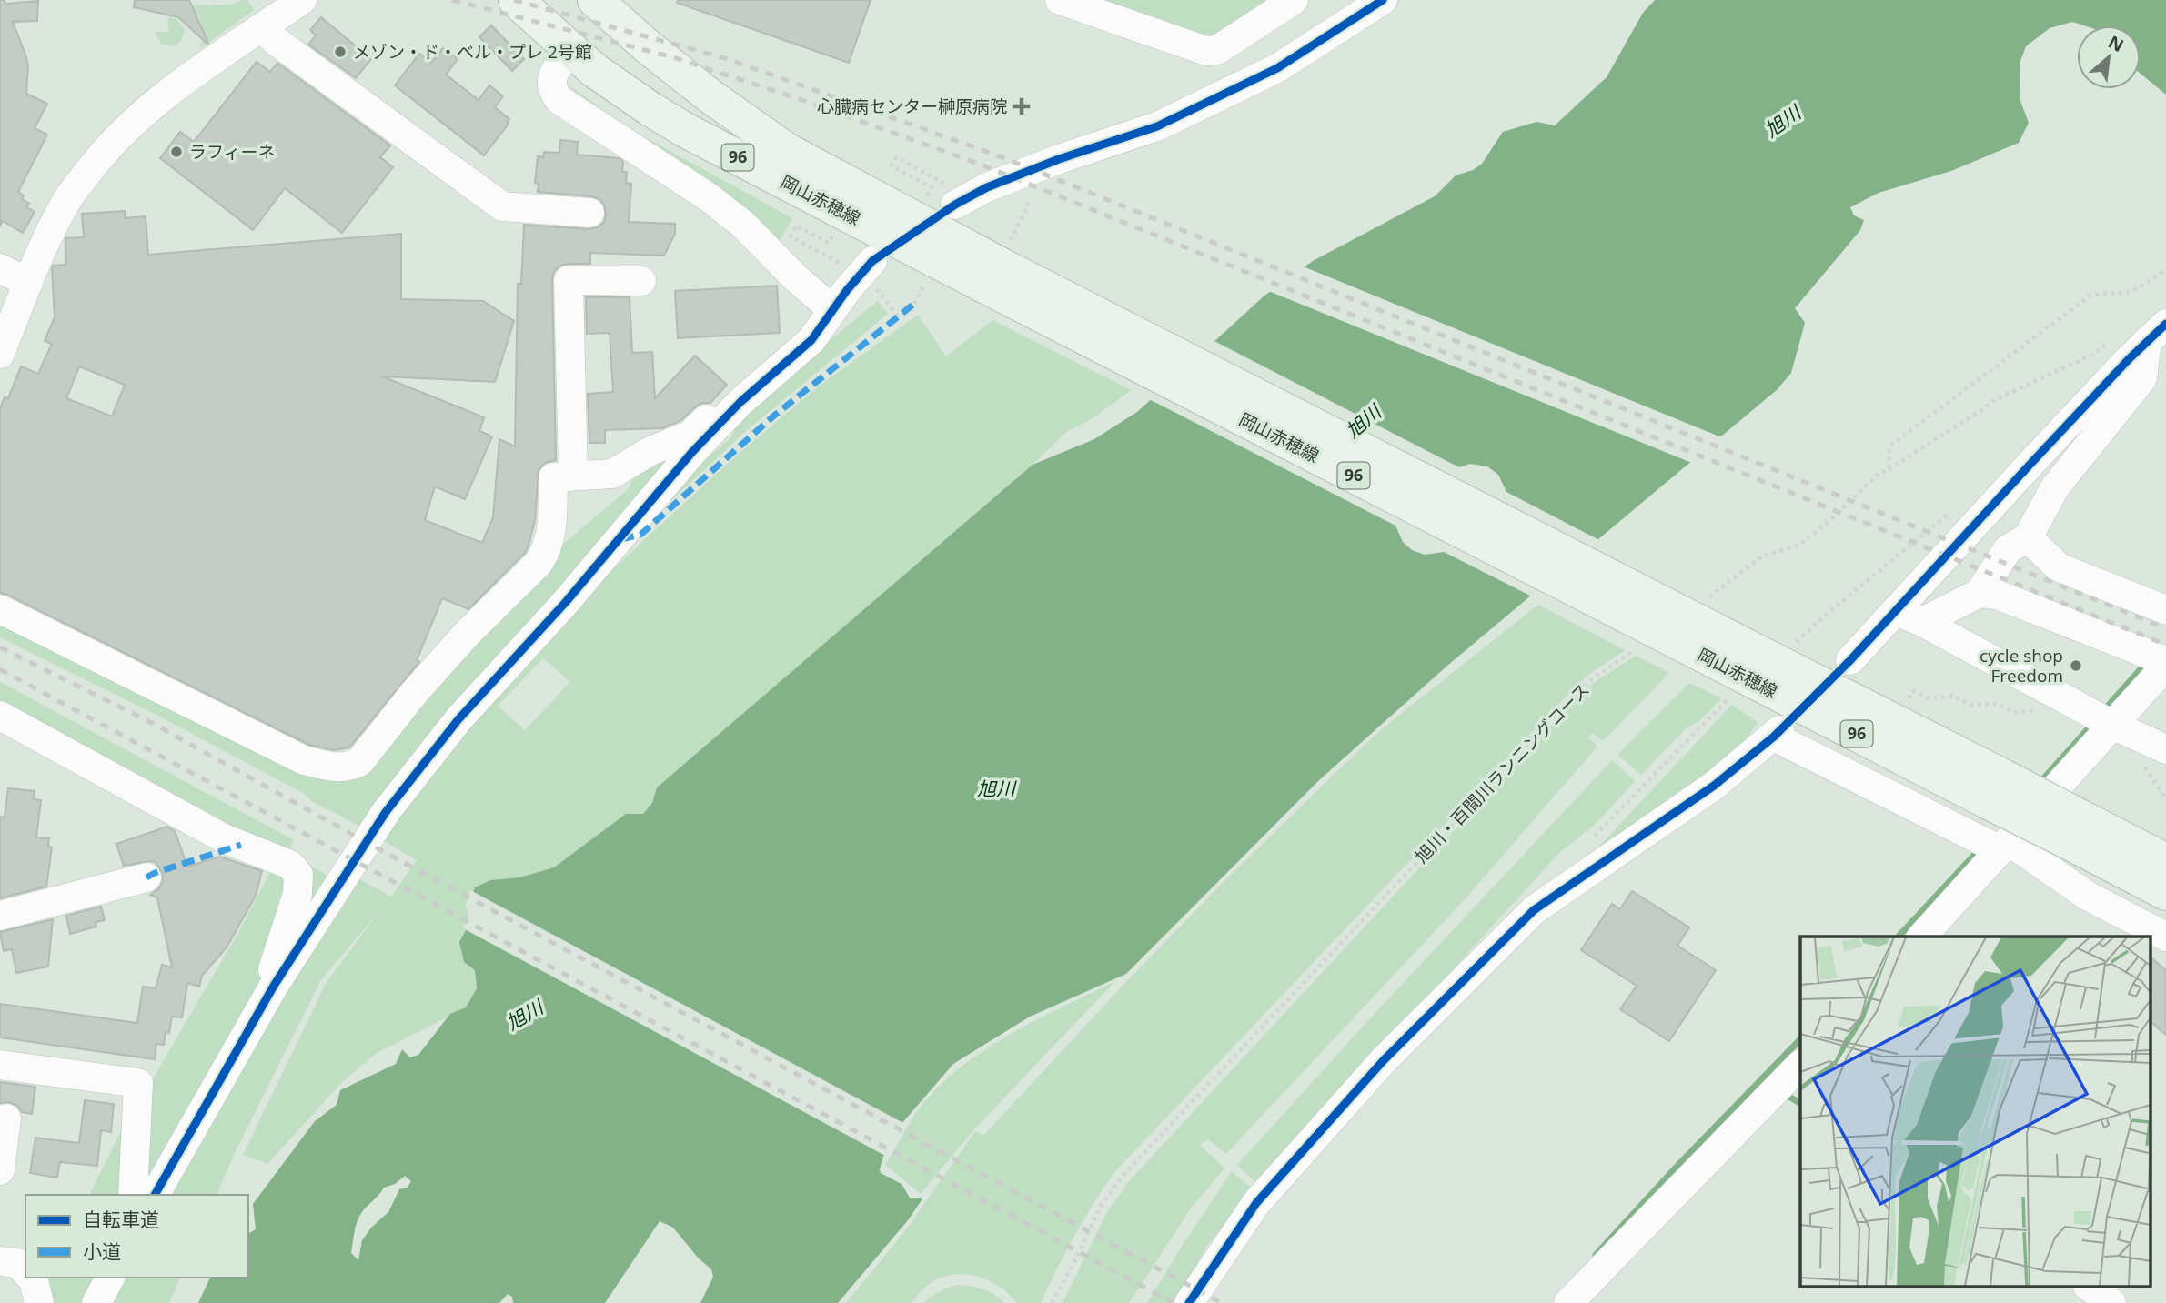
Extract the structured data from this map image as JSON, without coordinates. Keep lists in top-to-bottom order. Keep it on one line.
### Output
{"streets":{"main road":["96","岡山赤穂線"],"path":["旭川・百間川ランニングコース"]},"water":["旭川"],"places":{"other":["メゾン・ド・ベル・プレ 2号館","ラフィーネ","cycle shop Freedom"],"health":["心臓病センター榊原病院"]},"legend":["自転車道","小道"],"north":"top right"}
